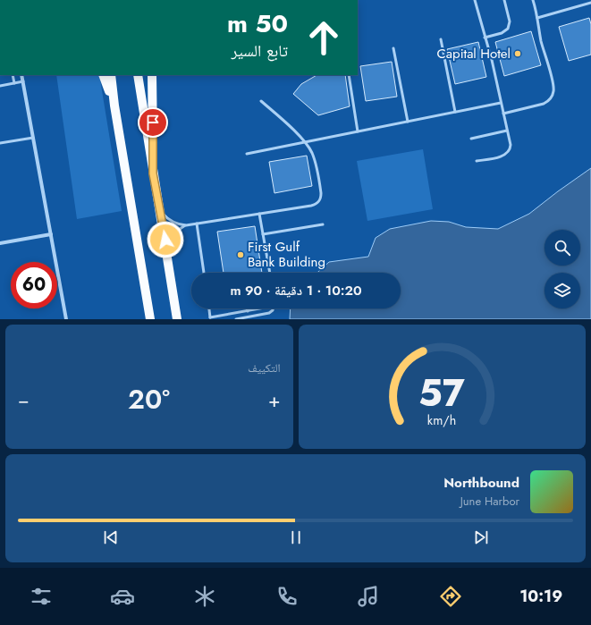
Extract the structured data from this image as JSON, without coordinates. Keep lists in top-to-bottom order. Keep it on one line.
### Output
{"places":["Capital Hotel","First Gulf Bank Building"],"page":{"turn":["50 m","تابع السير"],"limit":"60","trip":"10:20 · 1 دقيقة · 90 m","tile":"التكييف","heat":["−","20°","+"],"song":["Northbound","June Harbor"],"tabs":"10:19","gauge":["57","km/h"]}}
